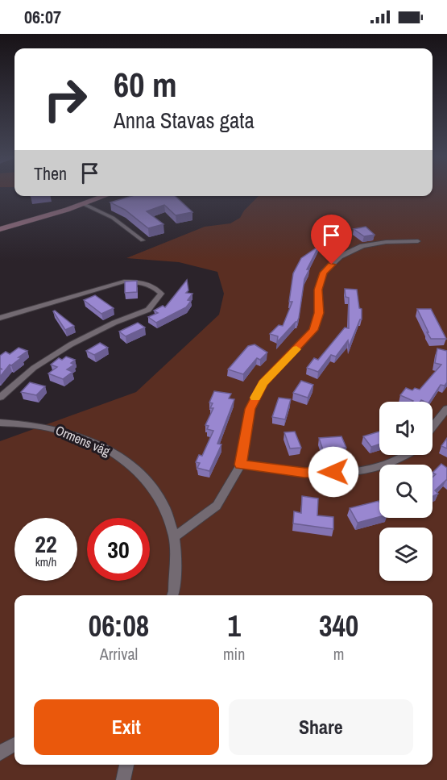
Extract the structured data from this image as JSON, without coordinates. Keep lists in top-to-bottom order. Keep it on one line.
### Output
{"streets":{"street":["Ormens väg"]},"page":{"status":"06:07","turn":["60 m","Anna Stavas gata"],"then":"Then","speed":"22 km/h","limit":"30","eta":["06:08","Arrival","1","min","340","m"],"buttons":["Exit","Share"]}}
